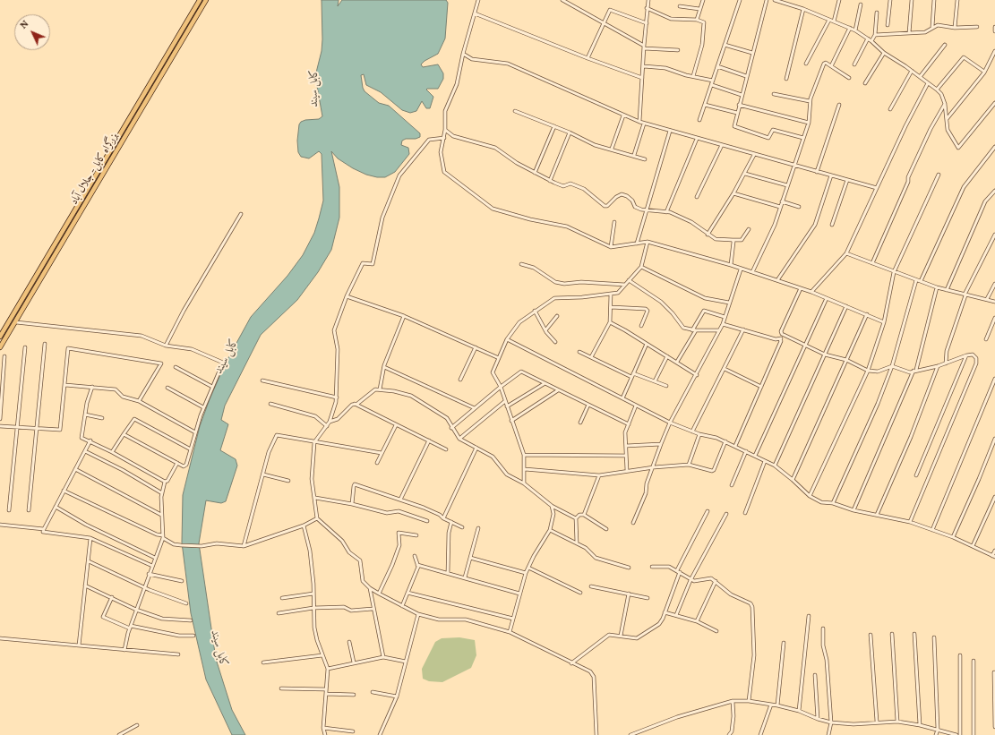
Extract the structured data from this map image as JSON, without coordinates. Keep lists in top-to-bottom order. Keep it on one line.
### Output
{"streets":{"highway":["بزرگراه کابل- جلال آباد"]},"water":["کابل سيند"],"north":"top left"}
